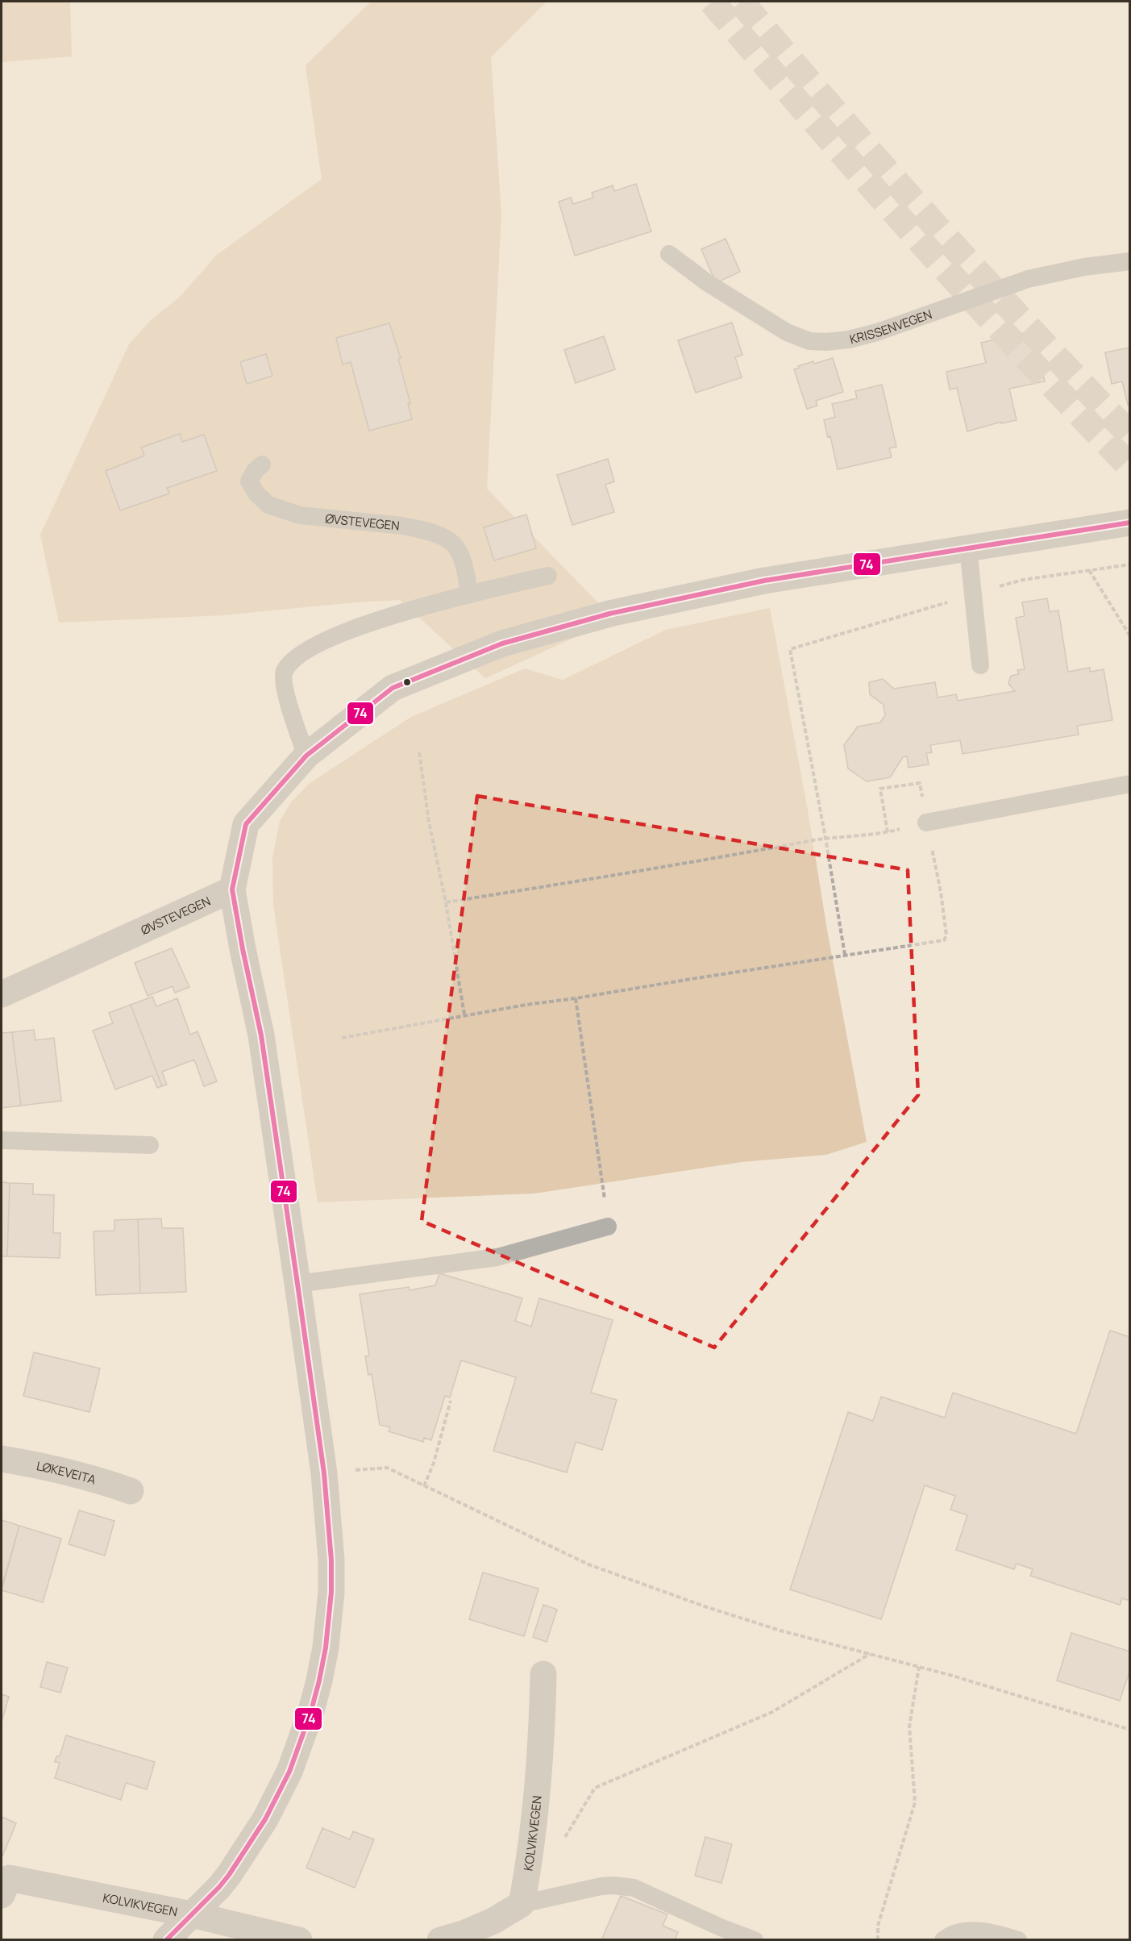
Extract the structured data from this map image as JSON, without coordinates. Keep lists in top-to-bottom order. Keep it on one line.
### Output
{"streets":{"street":["ØVSTEVEGEN","LØKEVEITA","KOLVIKVEGEN"],"lane":["KRISSENVEGEN"]},"lines":["transit line 74"]}
